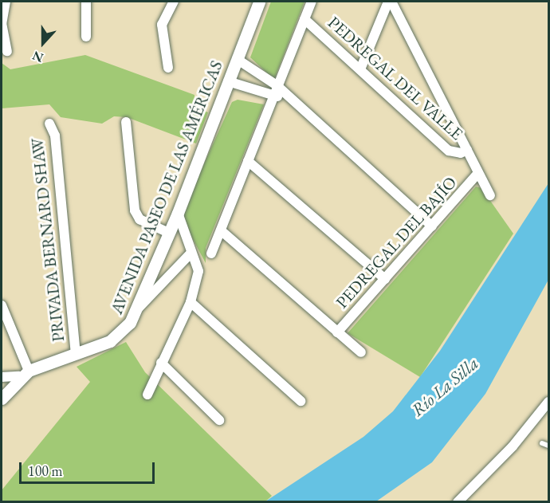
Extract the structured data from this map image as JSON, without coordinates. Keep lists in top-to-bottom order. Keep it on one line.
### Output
{"streets":{"street":["PEDREGAL DEL VALLE","AVENIDA PASEO DE LAS AMÉRICAS","PRIVADA BERNARD SHAW","PEDREGAL DEL BAJÍO"]},"crossings":[["AVENIDA PASEO DE LAS AMÉRICAS","PRIVADA BERNARD SHAW"]],"water":["Río La Silla"],"scale_bar":"100 m","north":"bottom"}
